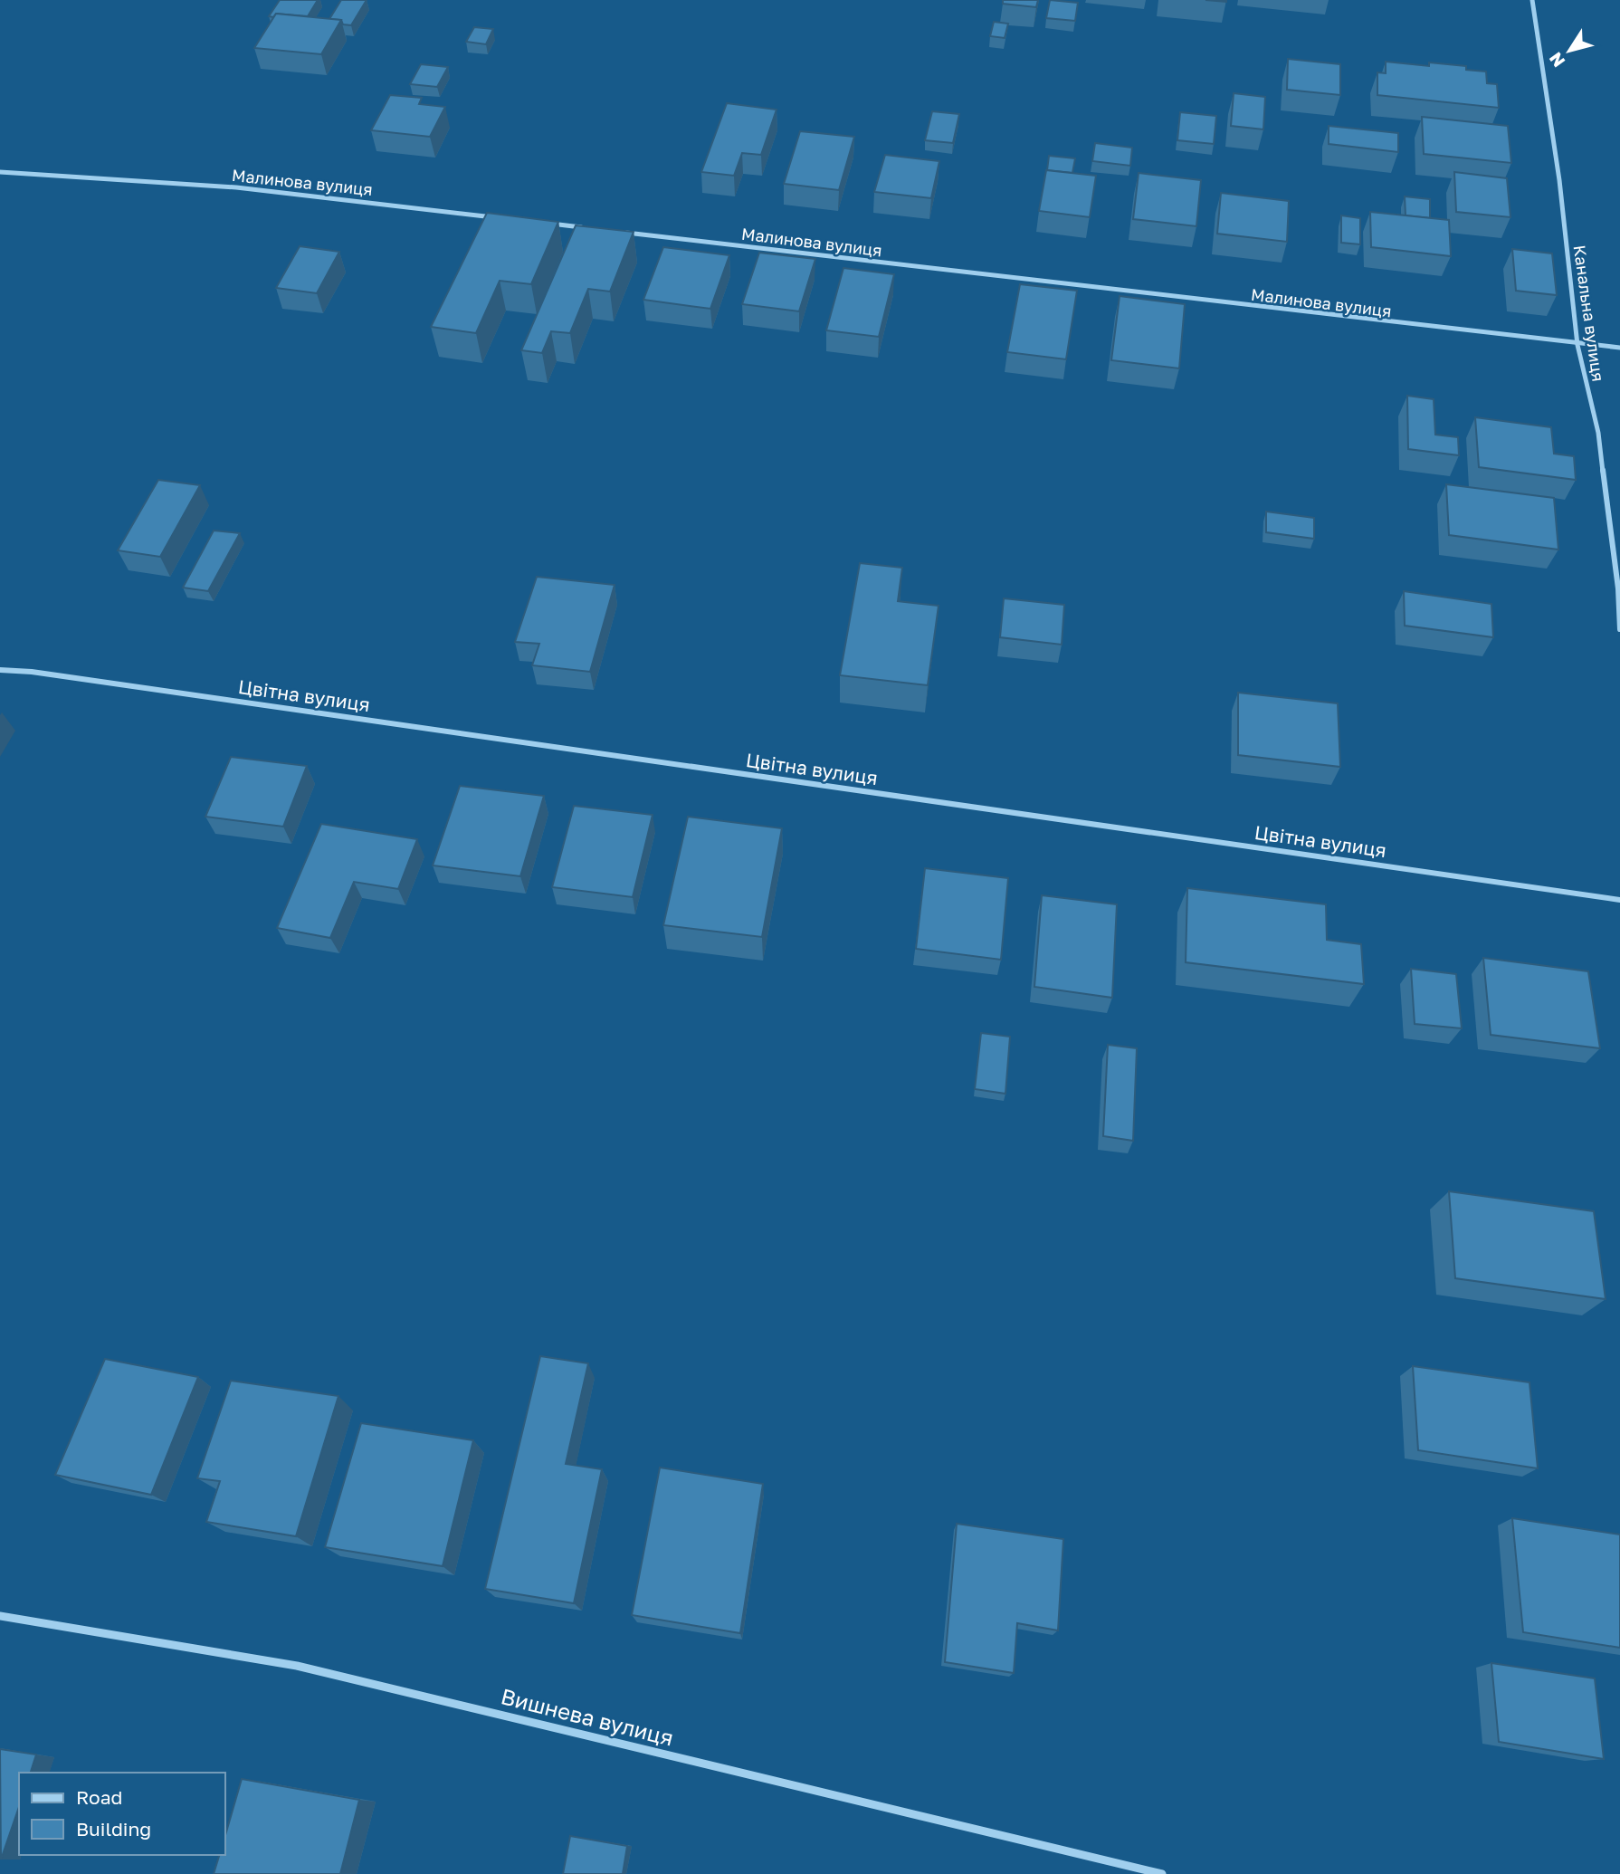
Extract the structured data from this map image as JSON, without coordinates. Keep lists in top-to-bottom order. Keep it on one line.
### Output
{"streets":{"street":["Малинова вулиця","Канальна вулиця","Цвітна вулиця","Вишнева вулиця"]},"crossings":[["Малинова вулиця","Канальна вулиця"]],"legend":["Road","Building"],"north":"bottom left"}
